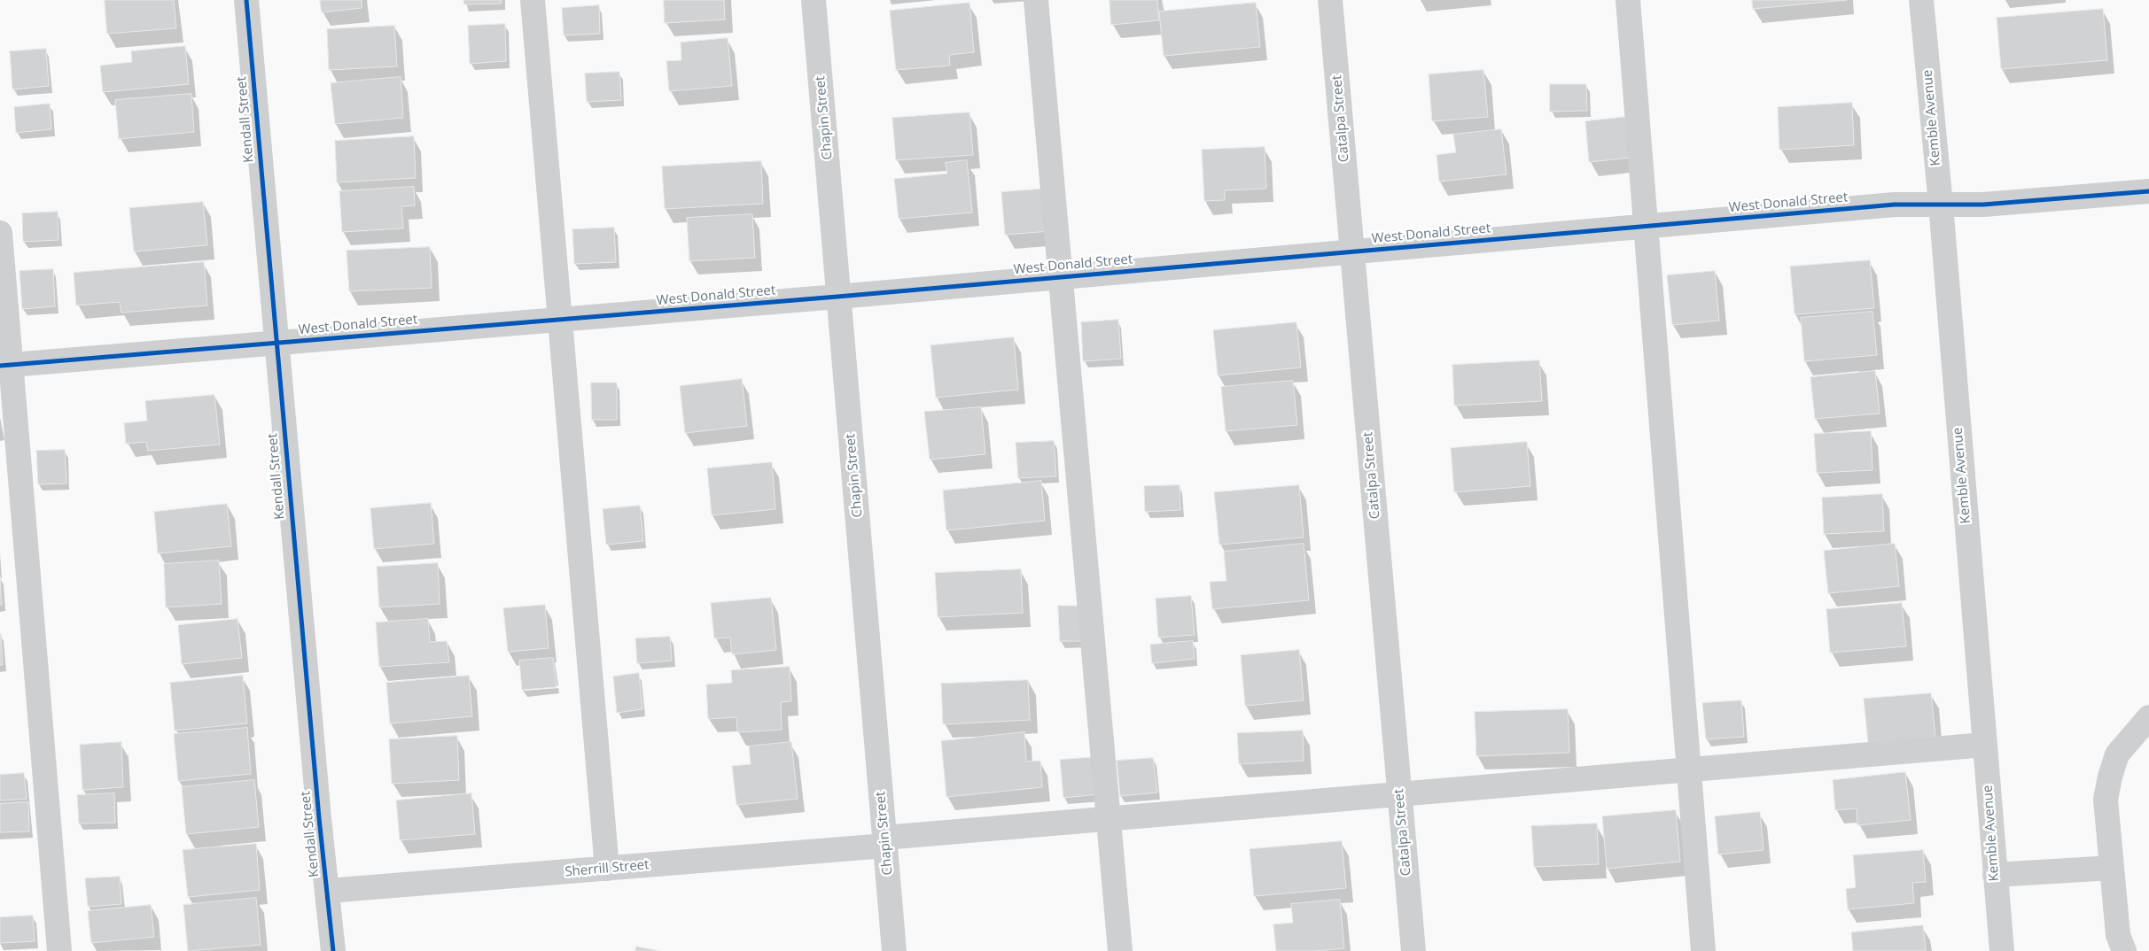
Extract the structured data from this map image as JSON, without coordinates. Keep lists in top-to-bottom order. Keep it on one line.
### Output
{"streets":{"street":["Chapin Street","Kemble Avenue","Catalpa Street","Kendall Street","West Donald Street","Sherrill Street"]},"crossings":[["Chapin Street","West Donald Street"],["Chapin Street","Sherrill Street"],["Kemble Avenue","West Donald Street"],["Kemble Avenue","Sherrill Street"],["Catalpa Street","West Donald Street"],["Catalpa Street","Sherrill Street"],["Kendall Street","West Donald Street"],["Kendall Street","Sherrill Street"]]}
